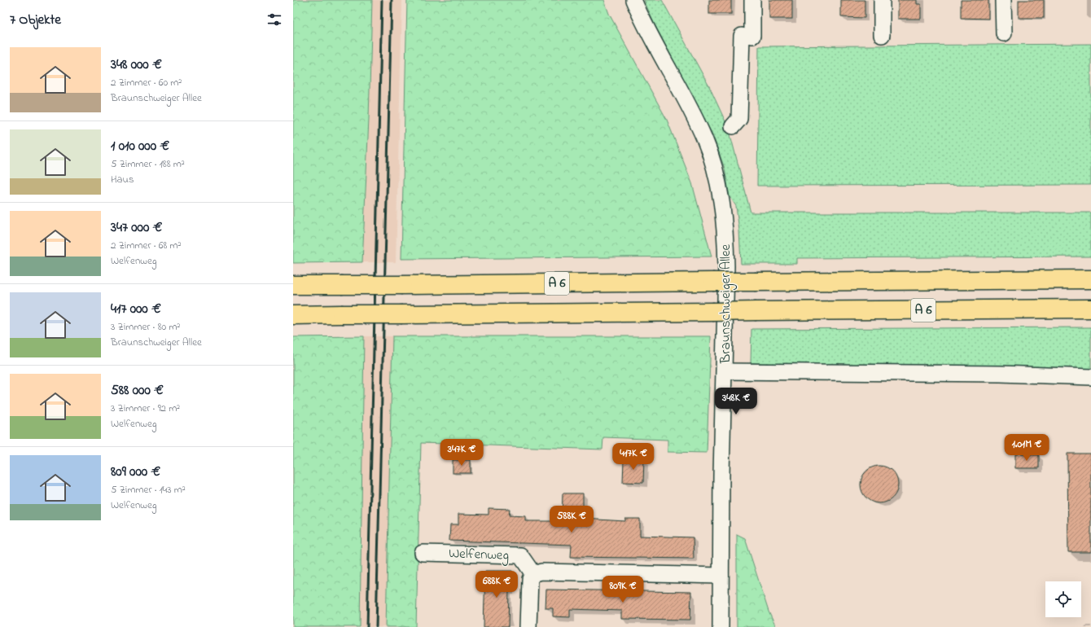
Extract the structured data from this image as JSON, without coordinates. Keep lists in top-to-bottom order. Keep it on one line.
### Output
{"streets":{"highway":["A 6"],"street":["Braunschweiger Allee","Welfenweg"]},"page":{"heading":"7 Objekte","list":[{"name":"348 000 €","note":"2 Zimmer · 60 m² · Braunschweiger Allee"},{"name":"1 010 000 €","note":"5 Zimmer · 188 m² · Haus"},{"name":"347 000 €","note":"2 Zimmer · 68 m² · Welfenweg"},{"name":"417 000 €","note":"3 Zimmer · 80 m² · Braunschweiger Allee"},{"name":"588 000 €","note":"3 Zimmer · 92 m² · Welfenweg"},{"name":"809 000 €","note":"5 Zimmer · 143 m² · Welfenweg"}],"price":["348K €","1.01M €","347K €","417K €","588K €","688K €","809K €"]}}
